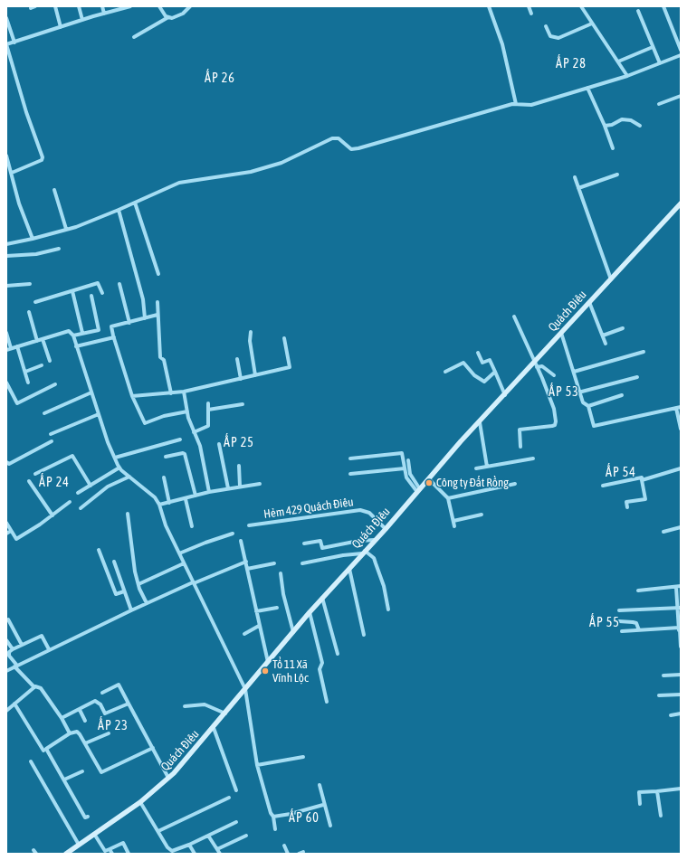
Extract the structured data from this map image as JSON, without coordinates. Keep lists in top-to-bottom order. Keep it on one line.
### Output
{"streets":{"main road":["Quách Điêu"],"street":["Hẻm 429 Quách Điêu"]},"crossings":[["Quách Điêu","Hẻm 429 Quách Điêu"]],"districts":["ẤP 28","ẤP 26","ẤP 53","ẤP 25","ẤP 54","ẤP 24","ẤP 55","ẤP 23","ẤP 60"],"places":["Công ty Đất Rồng","Tổ 11 Xã Vĩnh Lộc"]}
